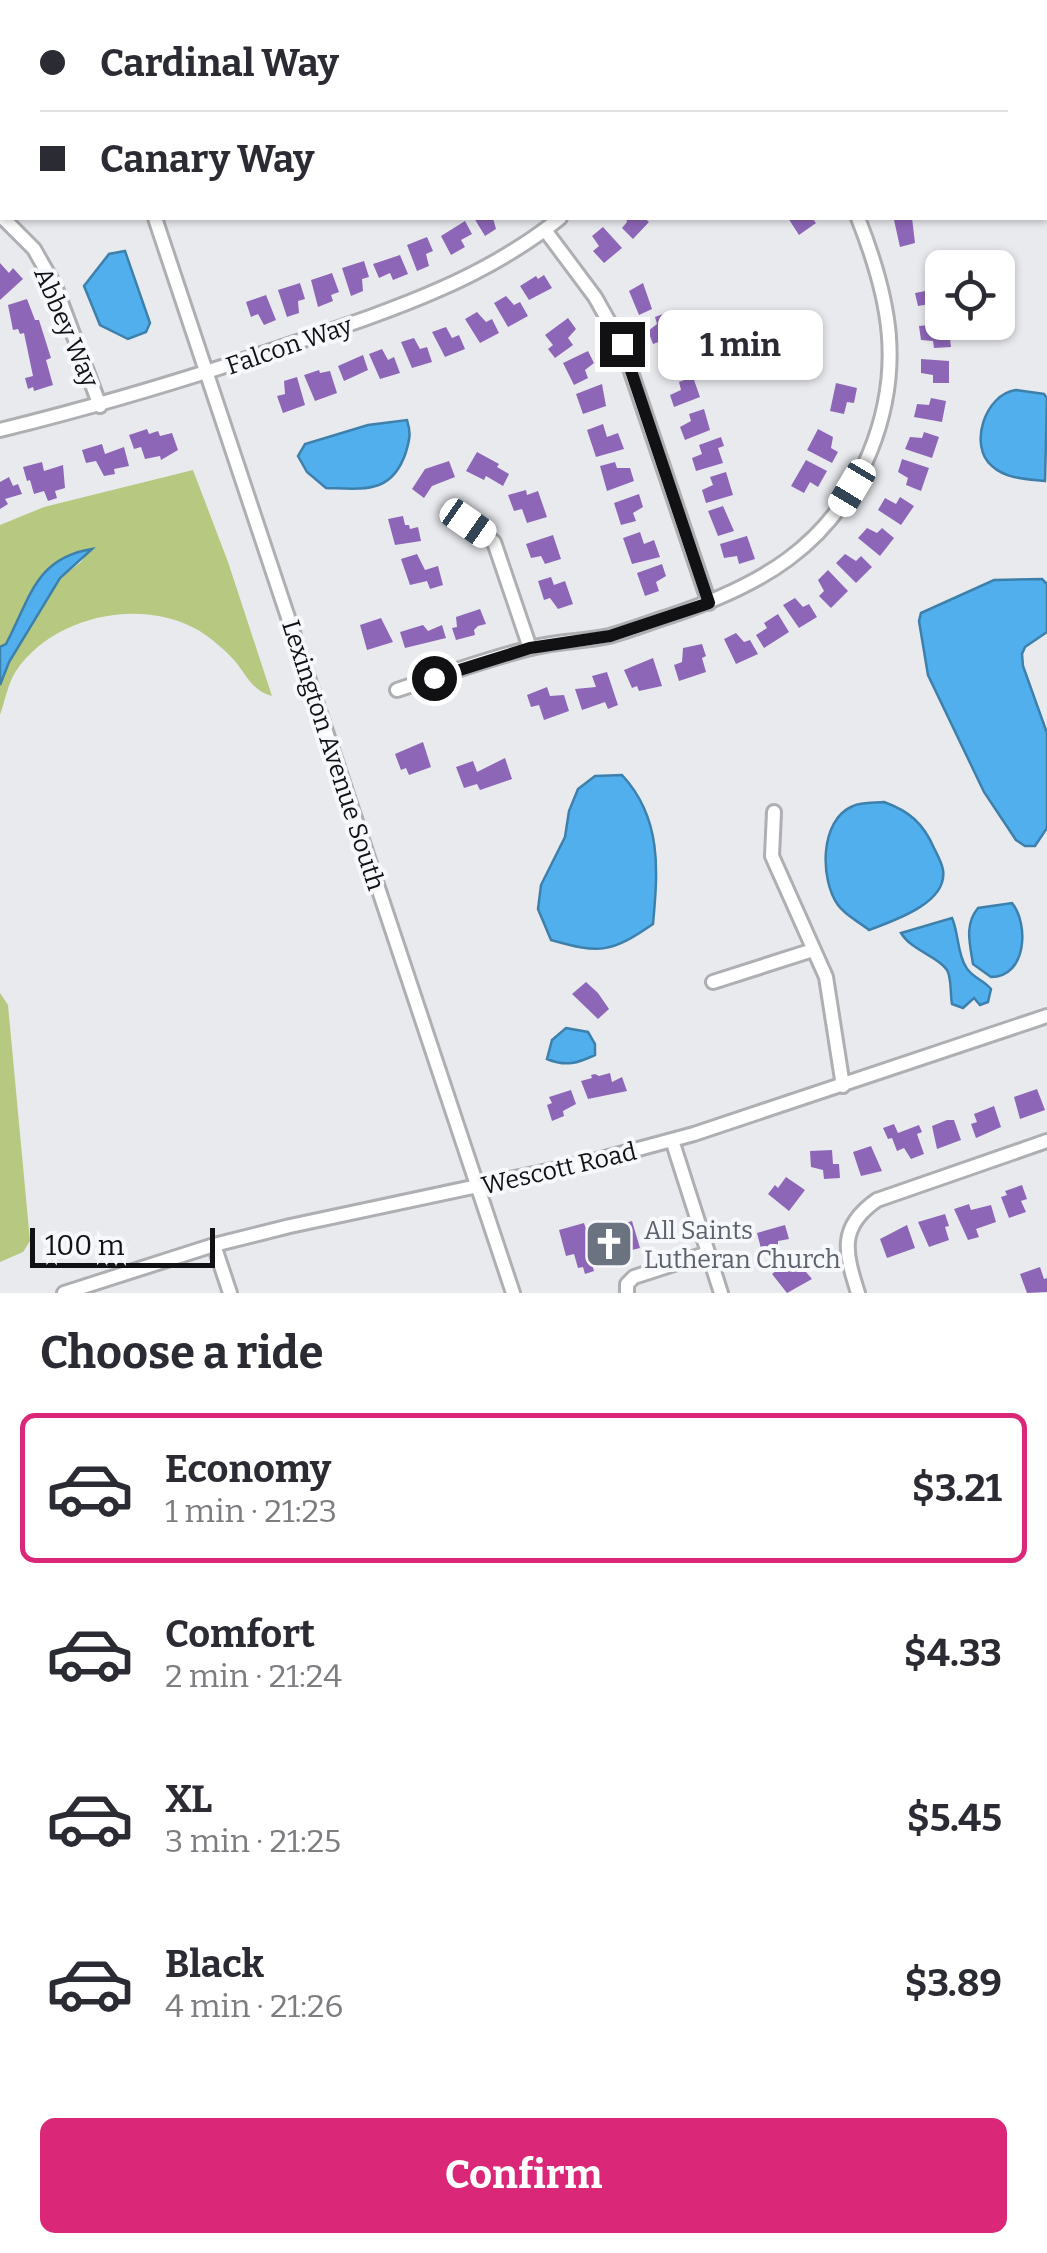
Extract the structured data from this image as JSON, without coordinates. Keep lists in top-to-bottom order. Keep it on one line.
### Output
{"streets":{"street":["Abbey Way","Falcon Way","Lexington Avenue South","Wescott Road"]},"crossings":[["Abbey Way","Falcon Way"],["Falcon Way","Lexington Avenue South"],["Lexington Avenue South","Wescott Road"]],"places":{"church":["All Saints Lutheran Church"]},"scale_bar":"100 m","page":{"banner":["Cardinal Way","Canary Way"],"bubble":"1 min","scale":"100 m","heading":"Choose a ride","list":[{"name":"Economy","note":"1 min · 21:23","value":"$3.21"},{"name":"Comfort","note":"2 min · 21:24","value":"$4.33"},{"name":"XL","note":"3 min · 21:25","value":"$5.45"},{"name":"Black","note":"4 min · 21:26","value":"$3.89"}],"buttons":"Confirm"}}
